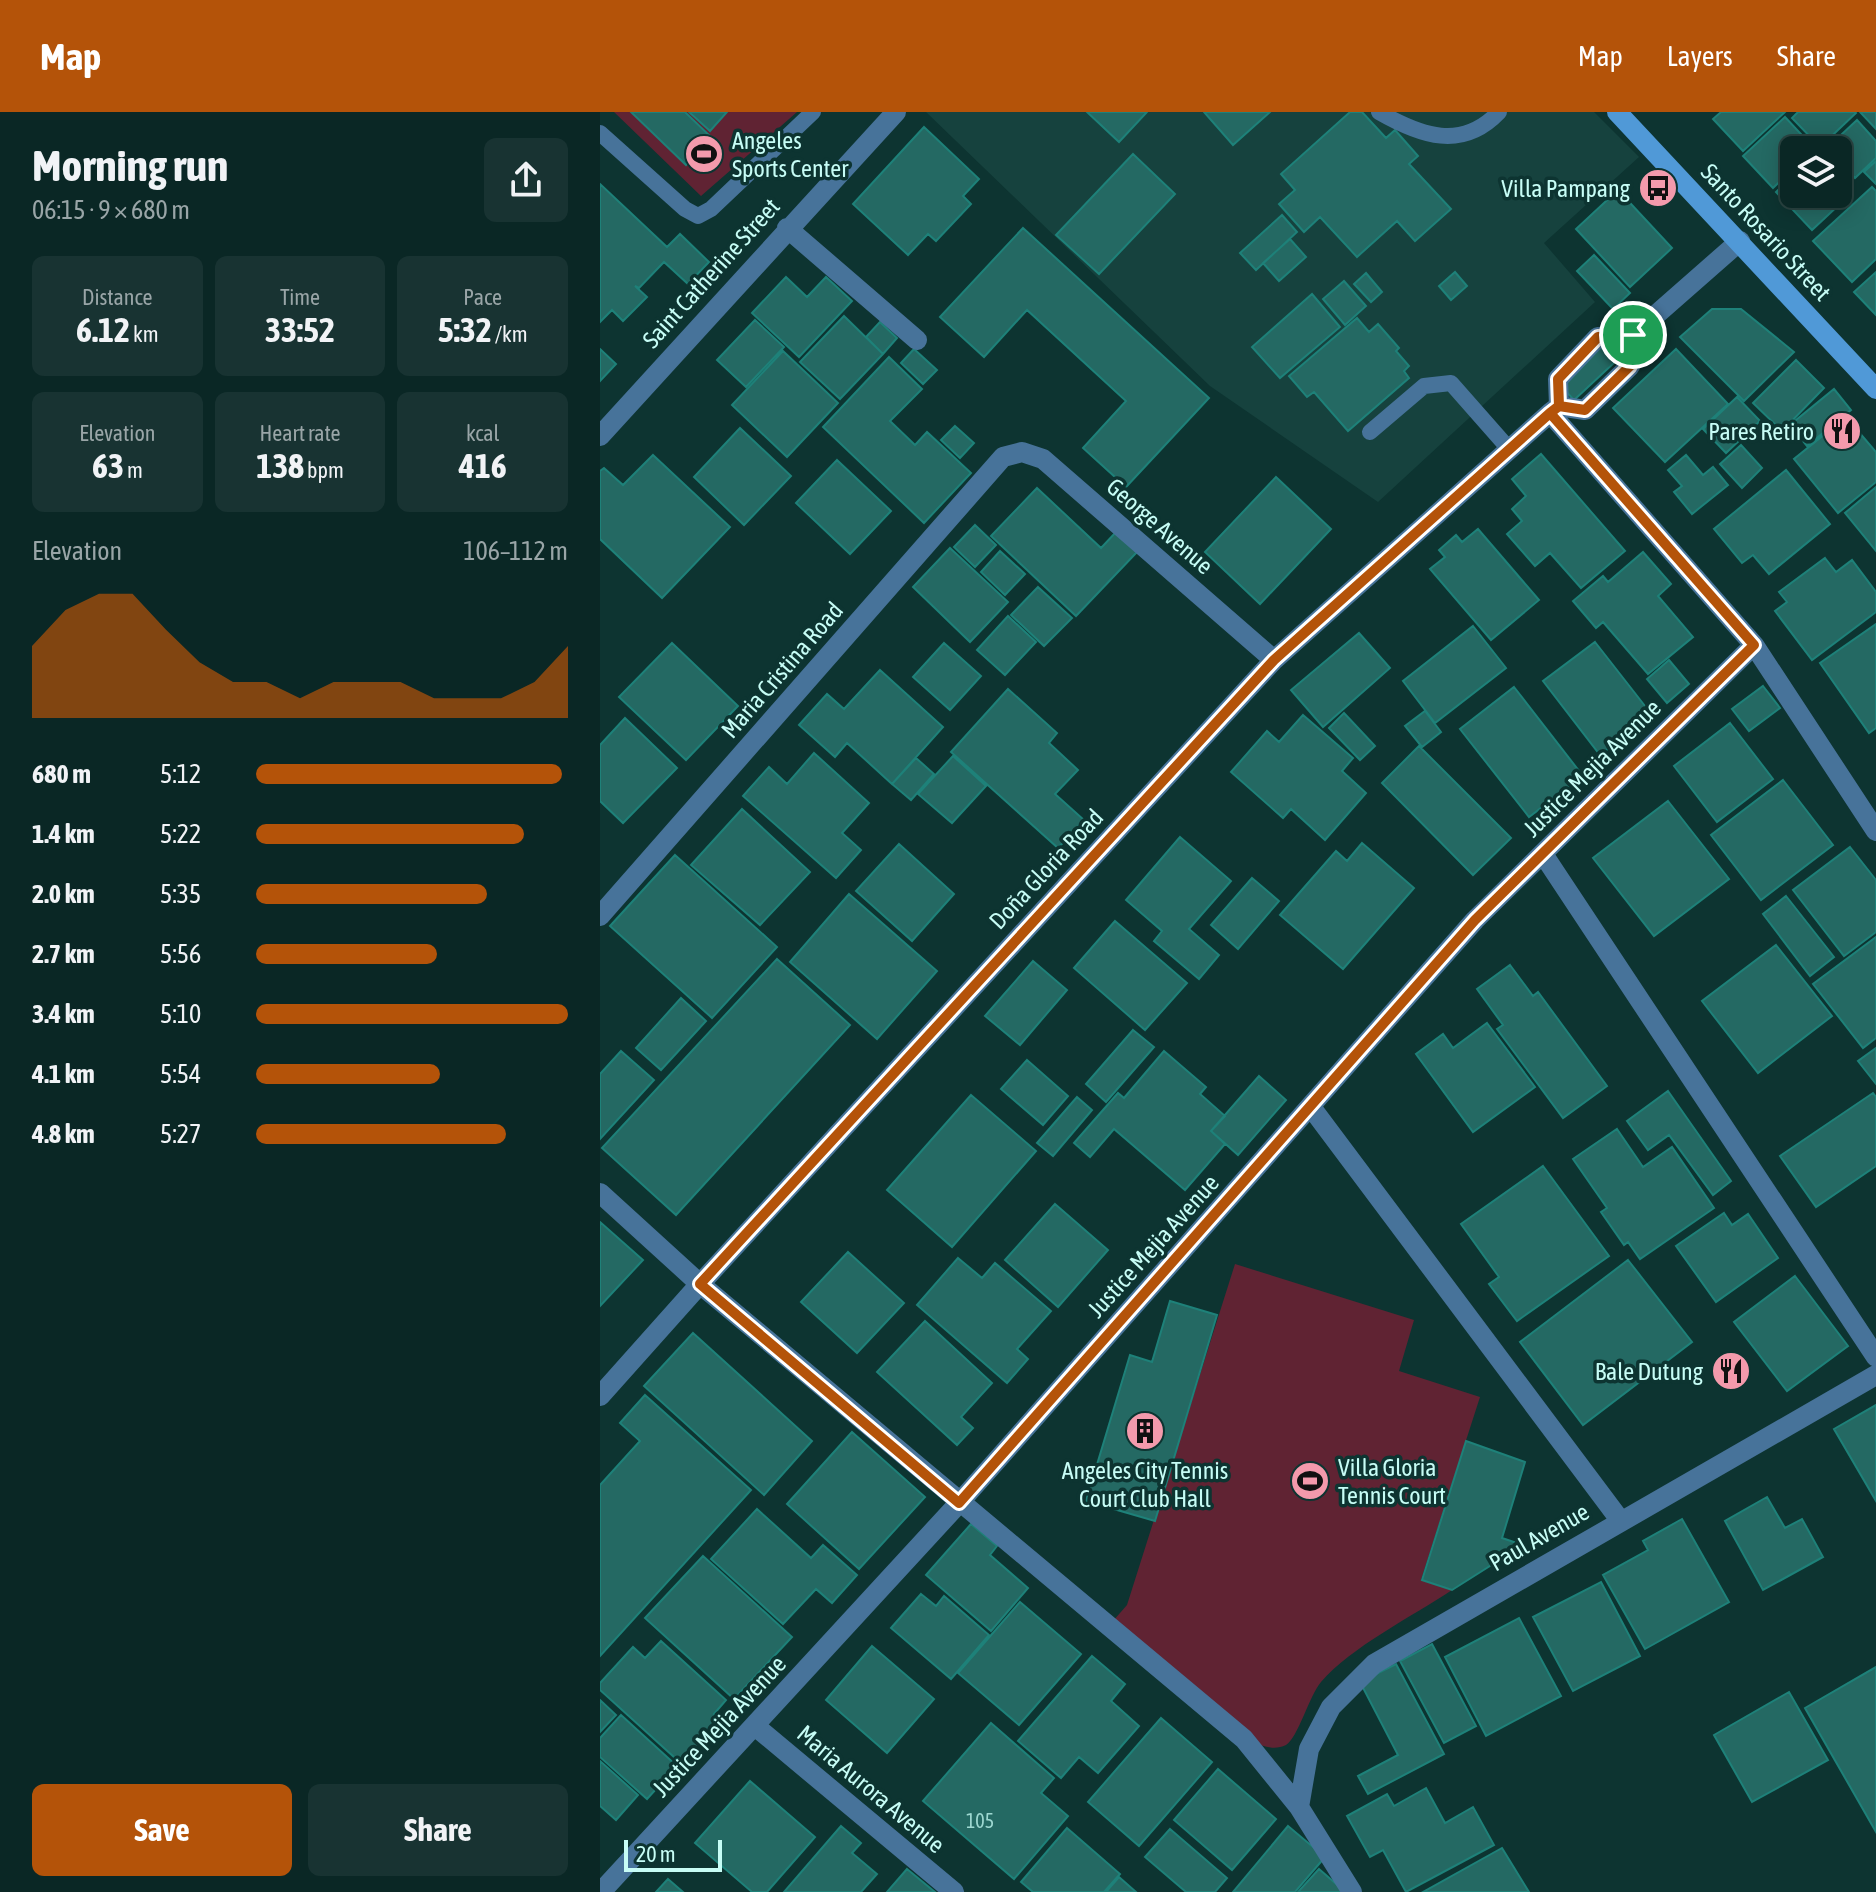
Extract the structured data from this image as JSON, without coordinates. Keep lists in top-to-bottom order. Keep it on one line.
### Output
{"streets":{"main road":["Santo Rosario Street"],"street":["Saint Catherine Street","George Avenue","Maria Cristina Road","Justice Mejia Avenue","Doña Gloria Road","Paul Avenue","Maria Aurora Avenue"]},"crossings":[["George Avenue","Maria Cristina Road"],["George Avenue","Doña Gloria Road"],["Justice Mejia Avenue","Maria Aurora Avenue"]],"places":{"sports":["Angeles Sports Center","Villa Gloria Tennis Court"],"bus stop":["Villa Pampang"],"restaurant":["Pares Retiro","Bale Dutung"],"building":["Angeles City Tennis Court Club Hall"]},"house_numbers":["105"],"scale_bar":"20 m","page":{"header":"Map","nav":["Map","Layers","Share"],"heading":["Morning run","06:15 · 9 × 680 m"],"stats":[["Distance","6.12 km"],["Time","33:52"],["Pace","5:32 /km"],["Elevation","63 m"],["Heart rate","138 bpm"],["kcal","416"]],"chart":["Elevation","106–112 m"],"list":[{"name":"680 m","note":"5:12"},{"name":"1.4 km","note":"5:22"},{"name":"2.0 km","note":"5:35"},{"name":"2.7 km","note":"5:56"},{"name":"3.4 km","note":"5:10"},{"name":"4.1 km","note":"5:54"},{"name":"4.8 km","note":"5:27"}],"buttons":["Save","Share"],"scale":"20 m"}}
